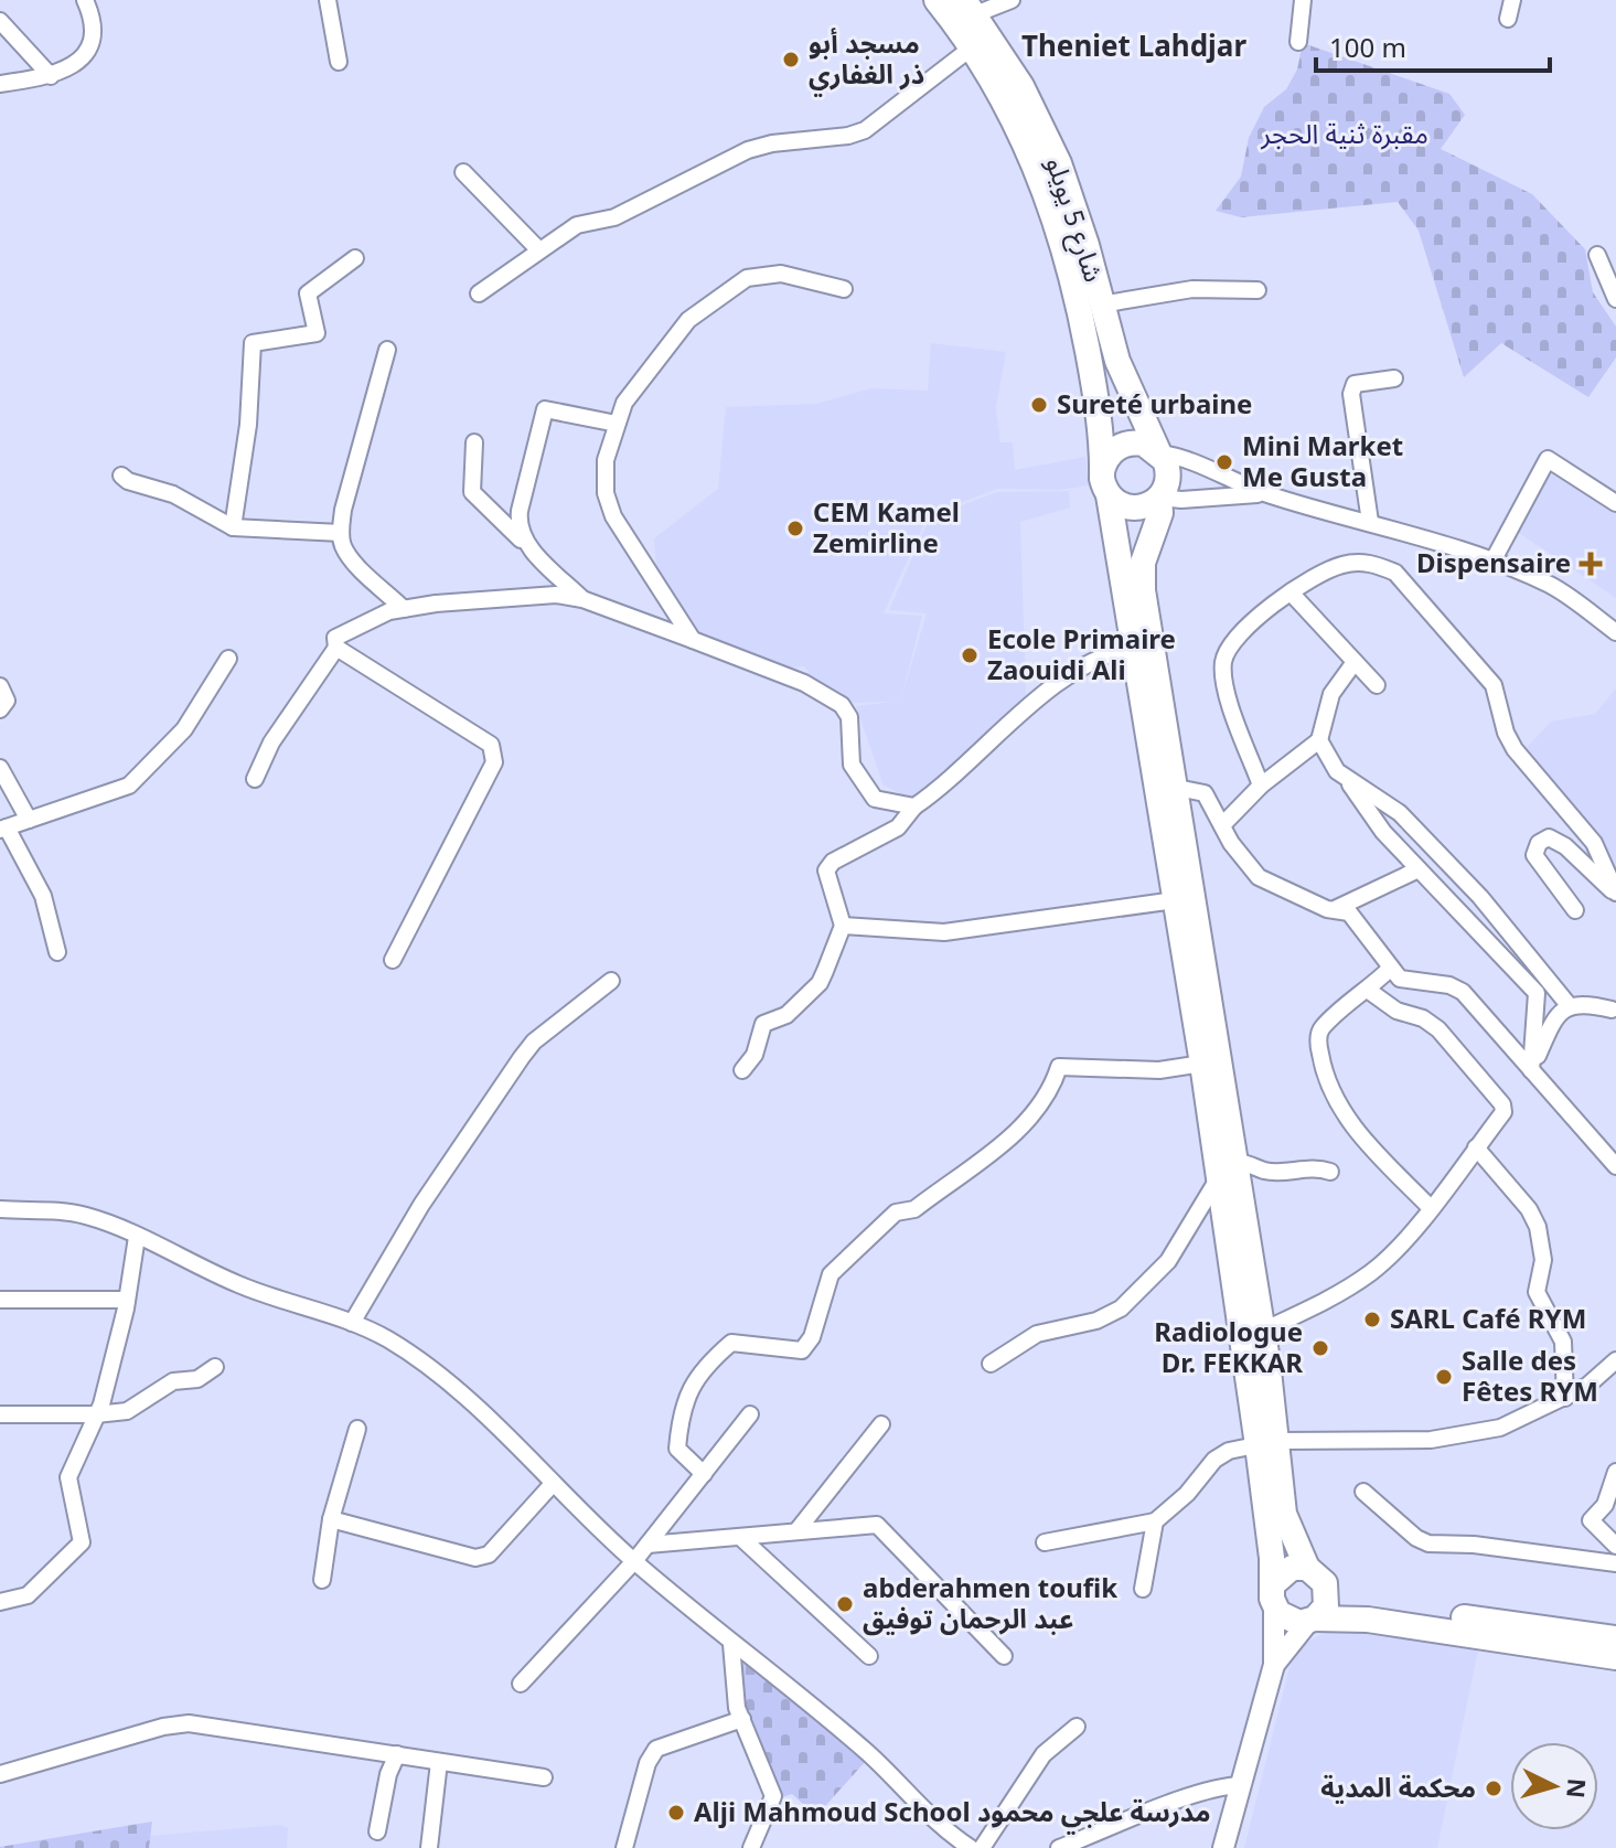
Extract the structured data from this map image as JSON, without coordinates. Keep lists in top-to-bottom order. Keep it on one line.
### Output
{"streets":{"main road":["شارع 5 يويلو"]},"districts":["Theniet Lahdjar"],"parks":["مقبرة ثنية الحجر"],"places":{"other":["مسجد أبو ذر الغفاري","Sureté urbaine","Mini Market Me Gusta","CEM Kamel Zemirline","Ecole Primaire Zaouidi Ali","SARL Café RYM","Radiologue Dr. FEKKAR","Salle des Fêtes RYM","abderahmen toufik عبد الرحمان توفيق","محكمة المدية","Alji Mahmoud School مدرسة علجي محمود"],"health":["Dispensaire"]},"scale_bar":"100 m","north":"right"}
